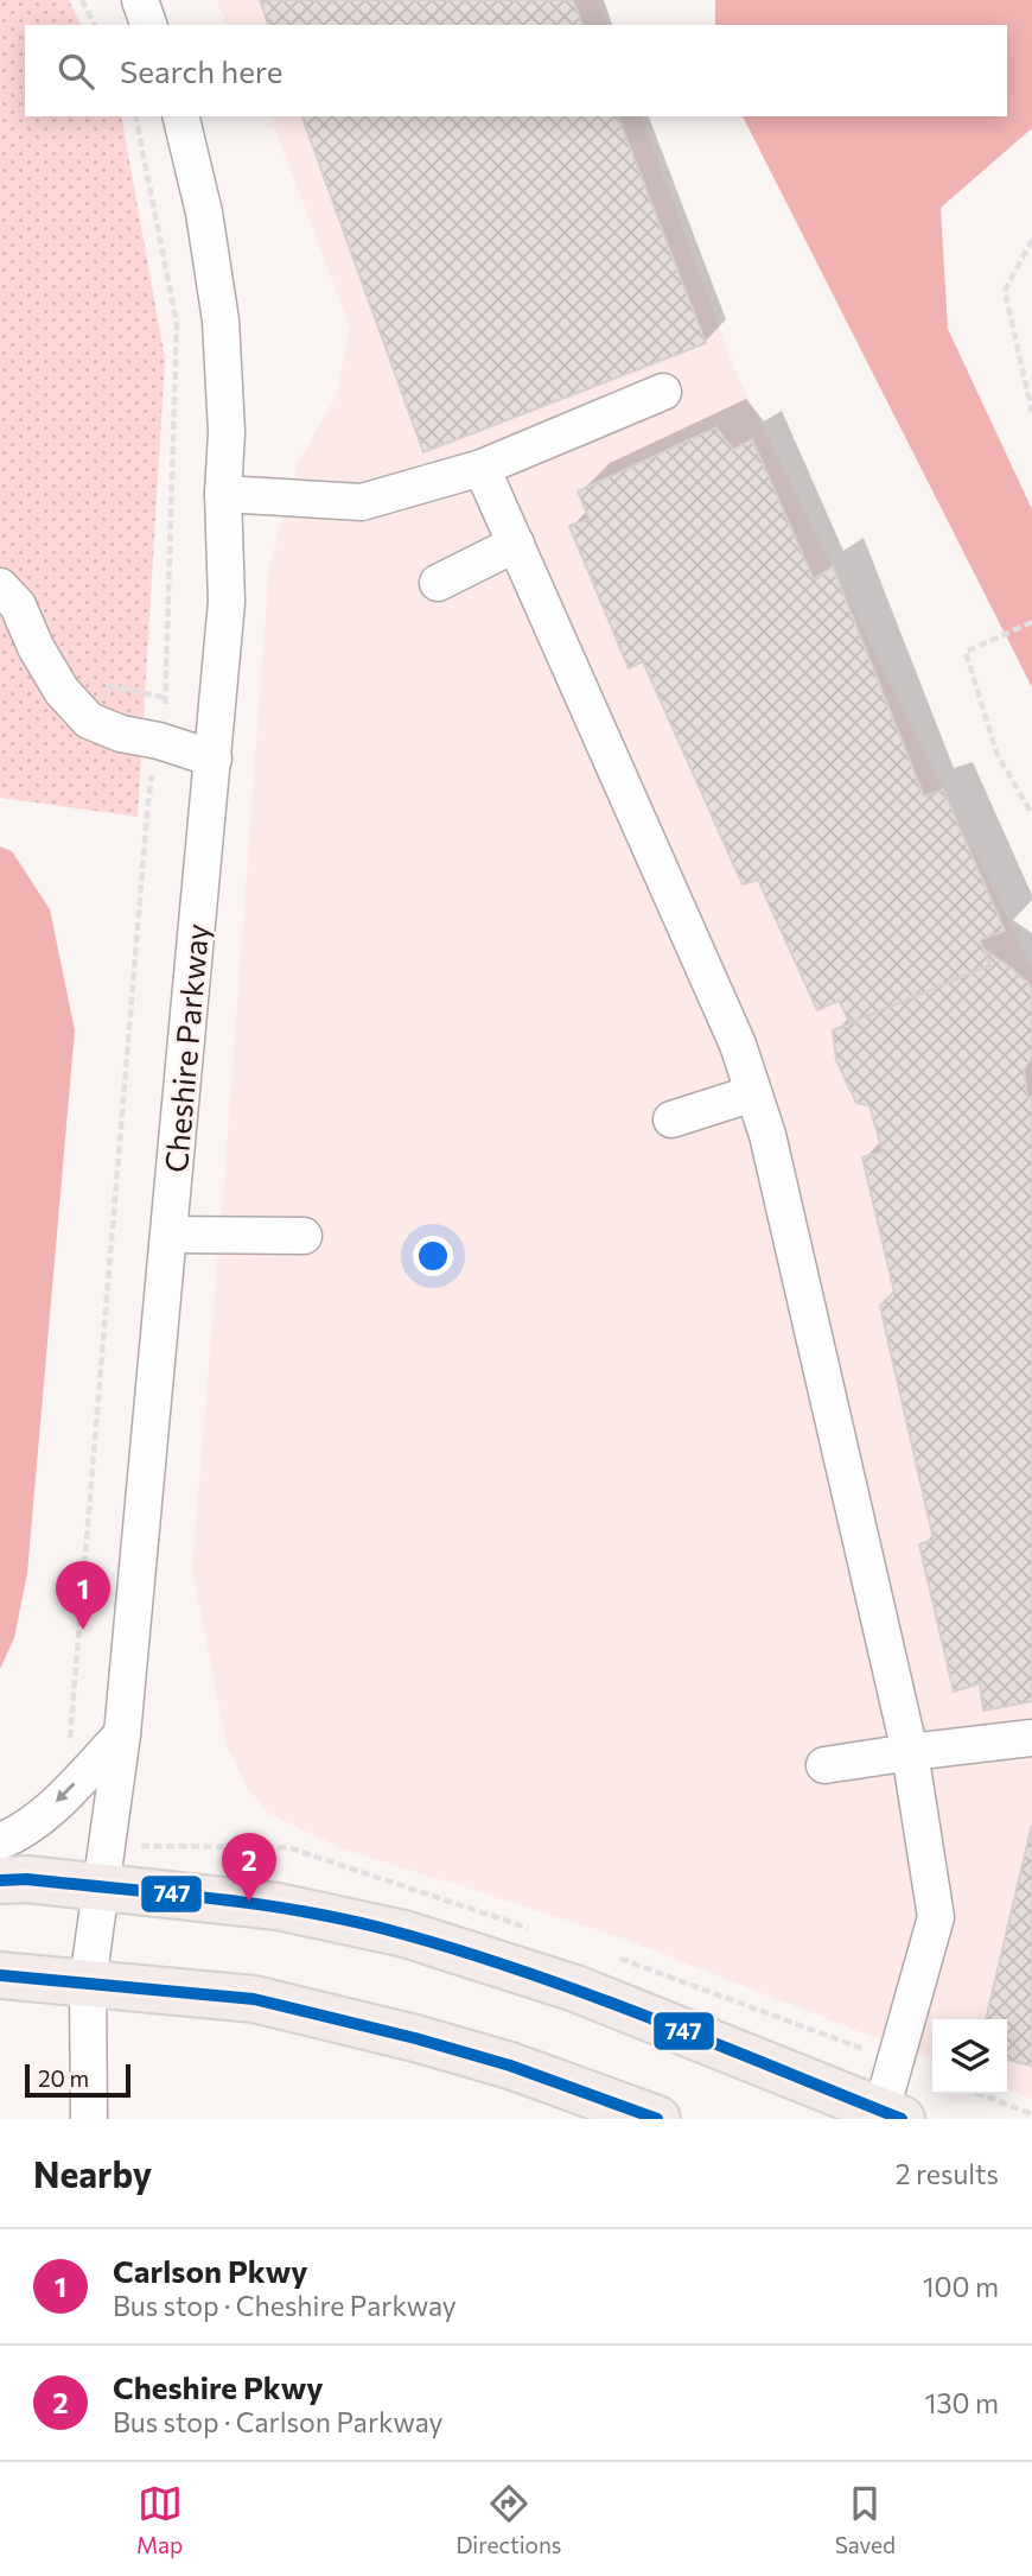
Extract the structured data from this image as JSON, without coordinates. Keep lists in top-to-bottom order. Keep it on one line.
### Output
{"streets":{"street":["Cheshire Parkway"]},"lines":["transit line 747"],"scale_bar":"20 m","page":{"search":"Search here","pins":["1","2"],"scale":"20 m","heading":["Nearby","2 results"],"list":[{"mark":"1","name":"Carlson Pkwy","note":"Bus stop · Cheshire Parkway","value":"100 m"},{"mark":"2","name":"Cheshire Pkwy","note":"Bus stop · Carlson Parkway","value":"130 m"}],"nav":["Map","Directions","Saved"]}}
